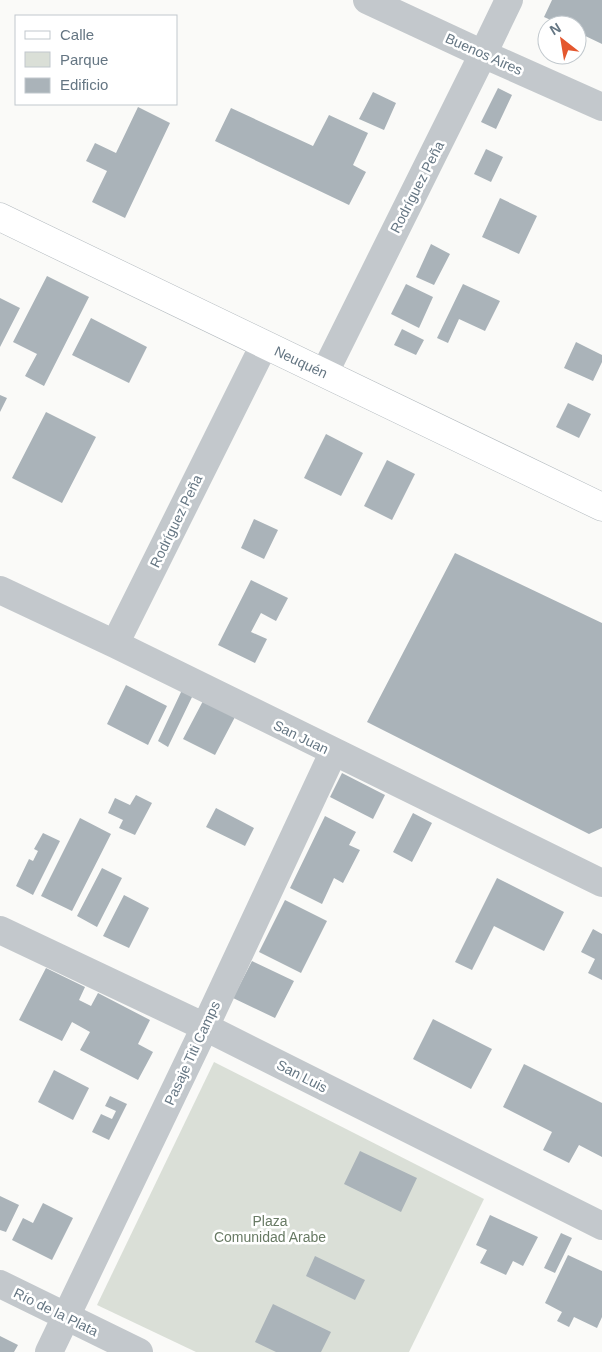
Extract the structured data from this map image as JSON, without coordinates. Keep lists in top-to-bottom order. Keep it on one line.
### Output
{"streets":{"street":["Buenos Aires","Rodríguez Peña","Neuquén","San Juan","Pasaje Titi Camps","San Luis","Río de la Plata"]},"crossings":[["Buenos Aires","Rodríguez Peña"],["Rodríguez Peña","Neuquén"],["Rodríguez Peña","San Juan"],["San Juan","Pasaje Titi Camps"],["Pasaje Titi Camps","San Luis"],["Pasaje Titi Camps","Río de la Plata"]],"parks":["Plaza Comunidad Arabe"],"legend":["Calle","Parque","Edificio"],"north":"top left"}
